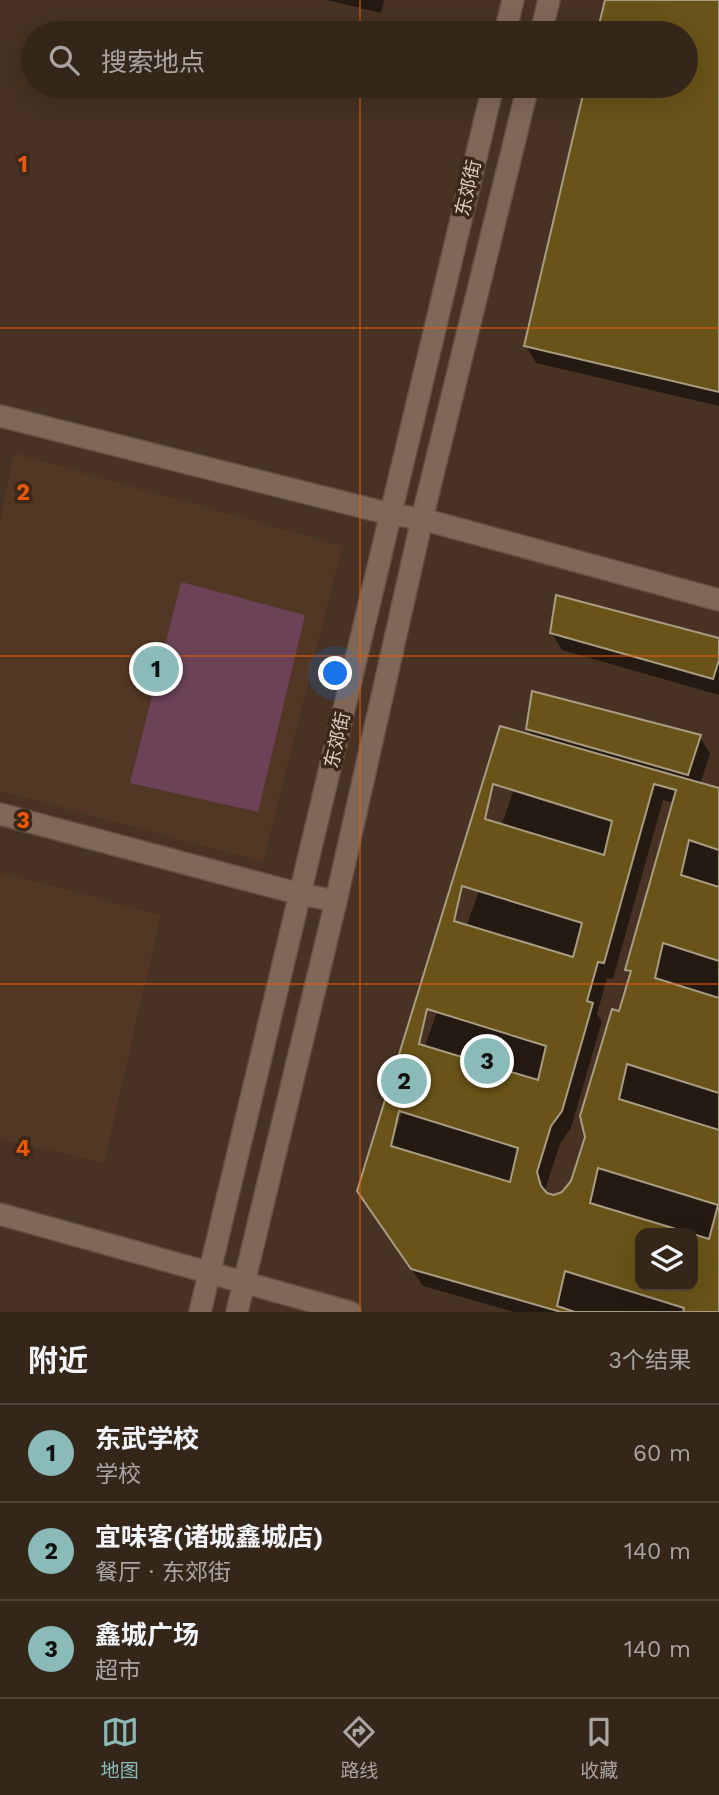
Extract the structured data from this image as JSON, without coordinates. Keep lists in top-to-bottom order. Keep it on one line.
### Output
{"streets":{"main road":["东郊街"]},"page":{"search":"搜索地点","pins":["1","3","2"],"heading":["附近","3个结果"],"list":[{"mark":"1","name":"东武学校","note":"学校","value":"60 m"},{"mark":"2","name":"宜味客(诸城鑫城店)","note":"餐厅 · 东郊街","value":"140 m"},{"mark":"3","name":"鑫城广场","note":"超市","value":"140 m"}],"nav":["地图","路线","收藏"]},"grid":{"rows":["1","2","3","4"]}}
